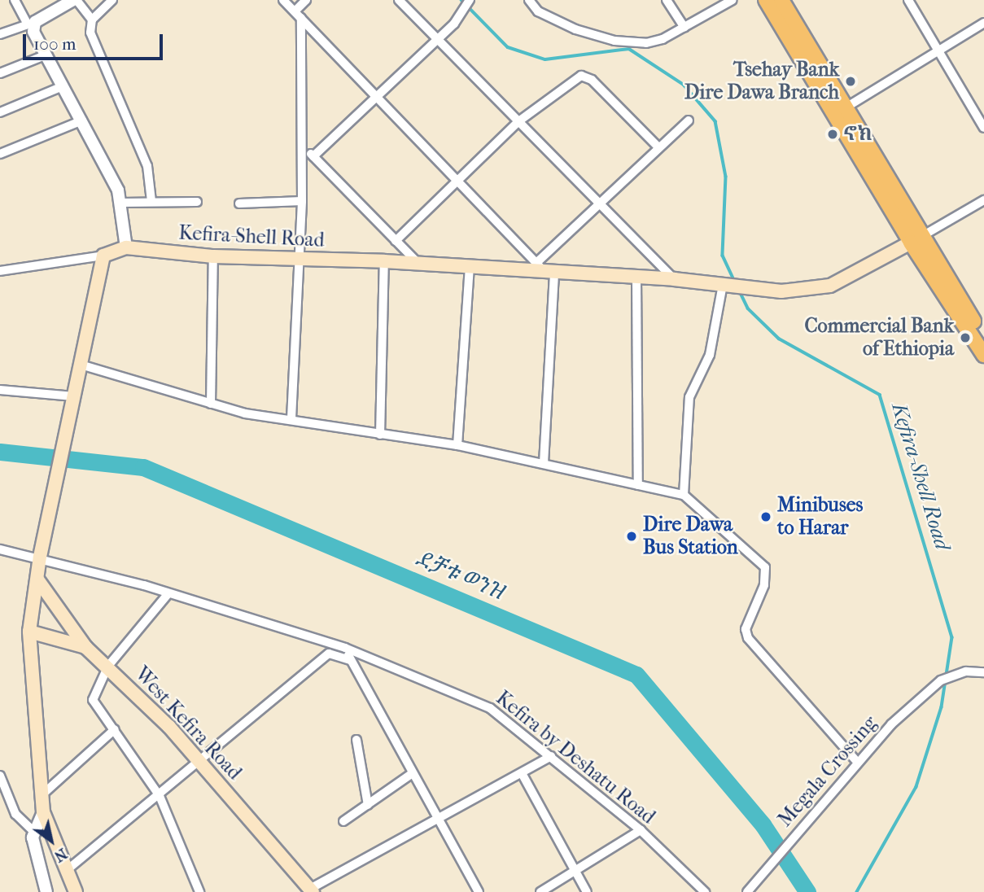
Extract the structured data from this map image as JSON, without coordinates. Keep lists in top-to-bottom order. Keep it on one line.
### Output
{"streets":{"main road":["Kefira-Shell Road","West Kefira Road"],"street":["Kefira by Deshatu Road","Megala Crossing"]},"water":["Kefira-Shell Road","ደቻቱ ወንዝ"],"places":["Tsehay Bank Dire Dawa Branch","ኖክ","Commercial Bank of Ethiopia","Minibuses to Harar","Dire Dawa Bus Station"],"scale_bar":"100 m","north":"bottom right"}
